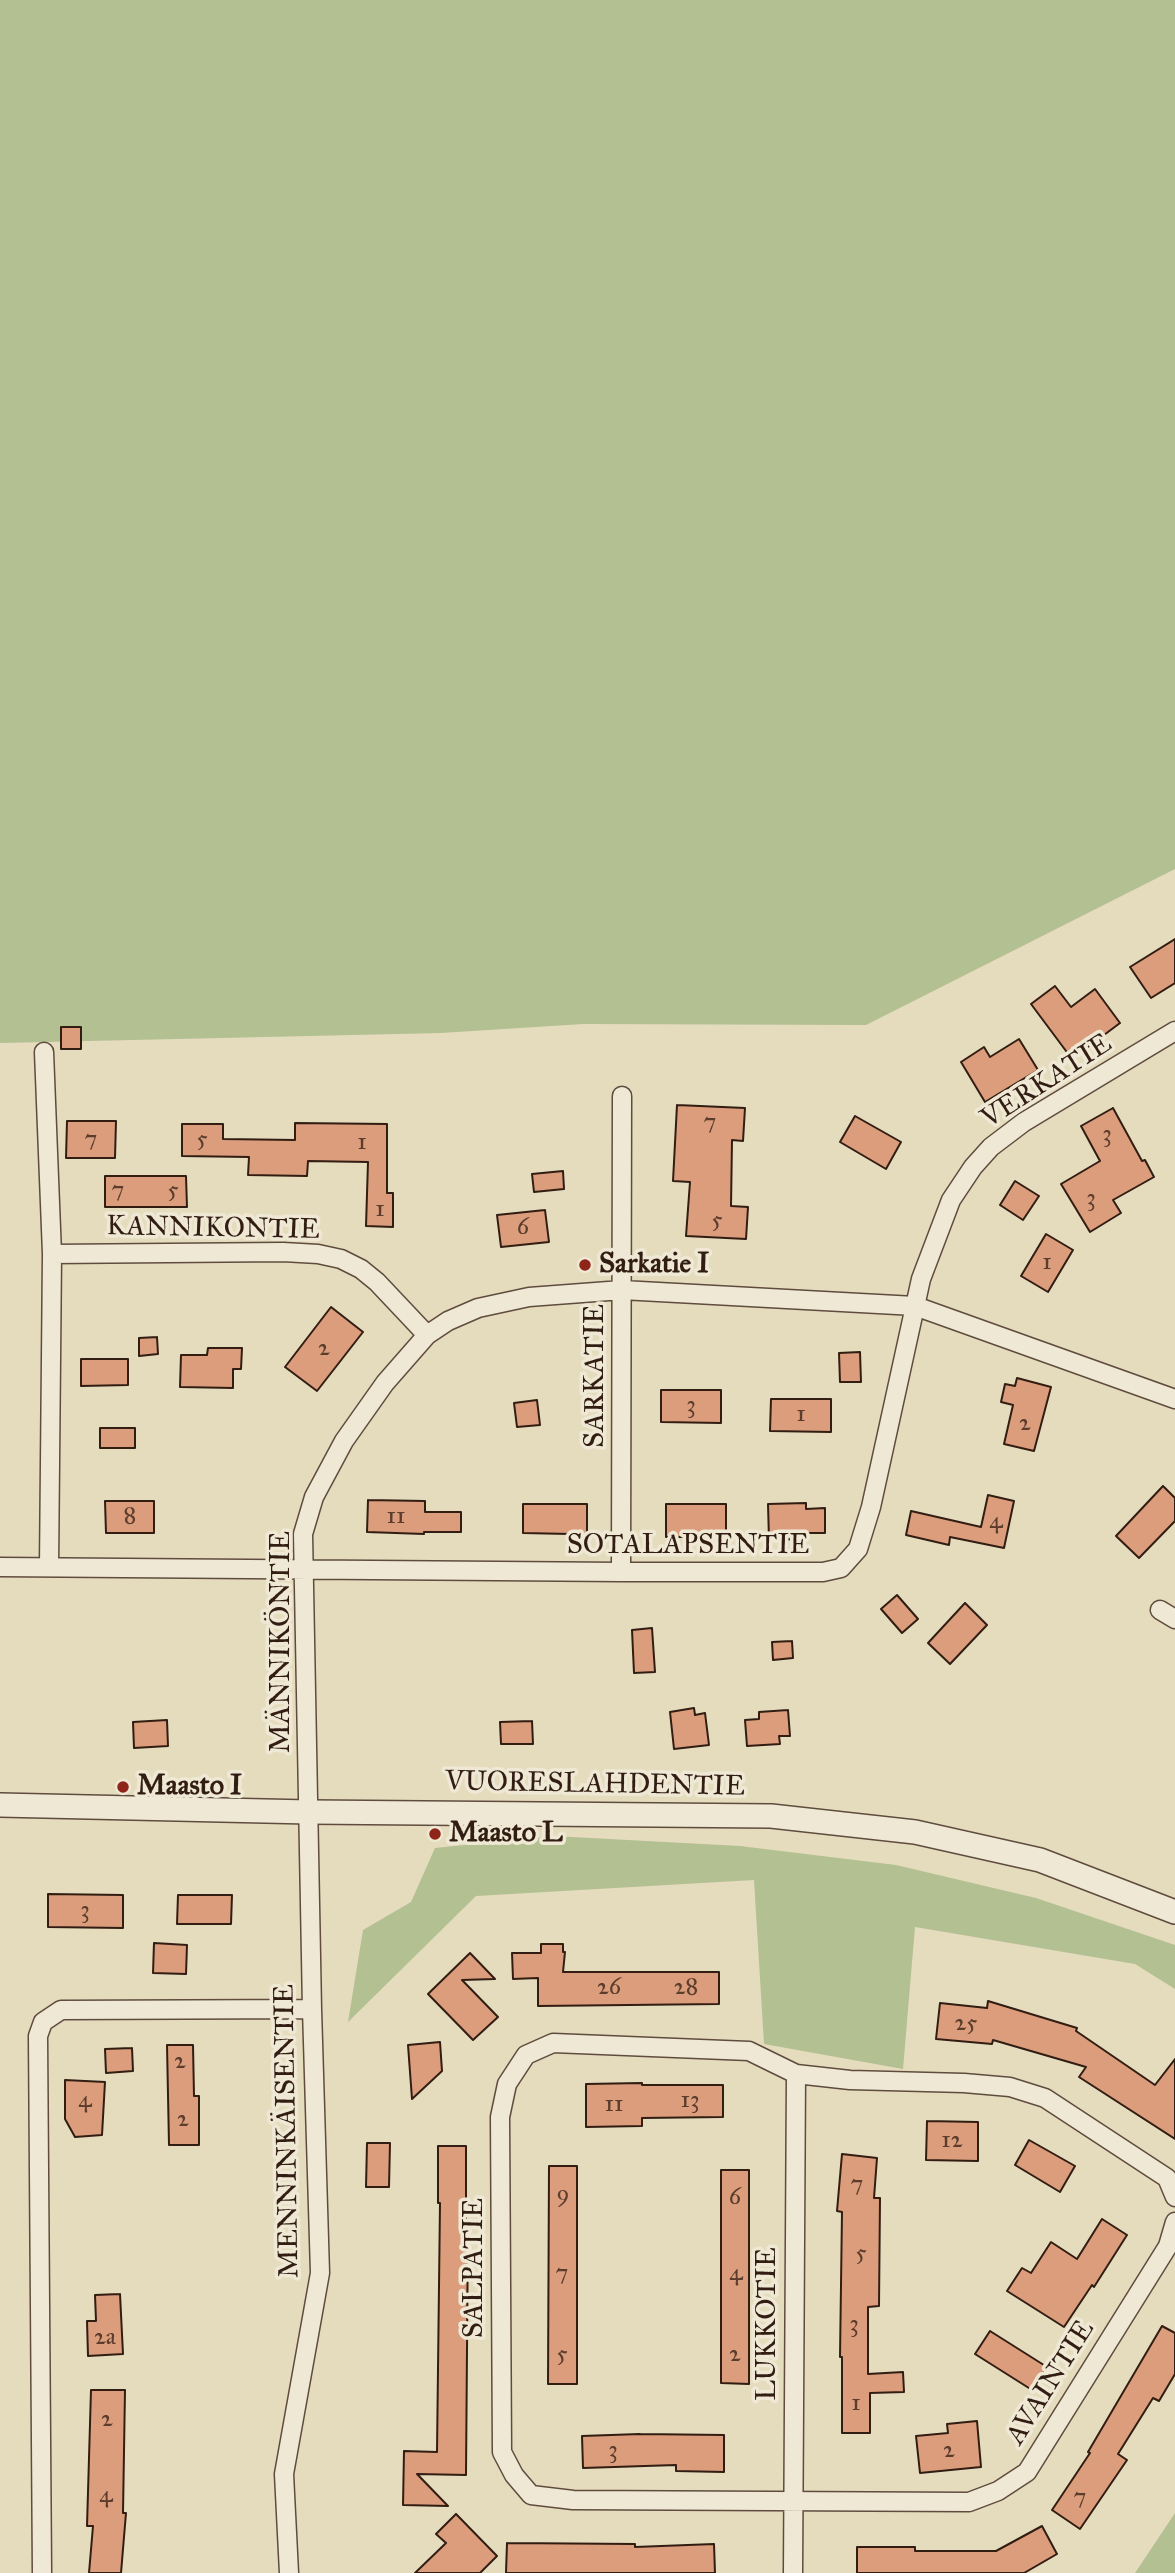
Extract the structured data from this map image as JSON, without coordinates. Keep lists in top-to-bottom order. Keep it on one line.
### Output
{"streets":{"street":["VERKATIE","KANNIKONTIE","SARKATIE","SOTALAPSENTIE","MÄNNIKÖNTIE","VUORESLAHDENTIE","MENNINKÄISENTIE","SALPATIE","LUKKOTIE","AVAINTIE"]},"crossings":[["VERKATIE","SOTALAPSENTIE"],["VERKATIE","MÄNNIKÖNTIE"],["KANNIKONTIE","MÄNNIKÖNTIE"],["SARKATIE","SOTALAPSENTIE"],["SARKATIE","MÄNNIKÖNTIE"],["SOTALAPSENTIE","MÄNNIKÖNTIE"],["MÄNNIKÖNTIE","VUORESLAHDENTIE"],["MÄNNIKÖNTIE","MENNINKÄISENTIE"],["VUORESLAHDENTIE","MENNINKÄISENTIE"],["SALPATIE","LUKKOTIE"],["SALPATIE","AVAINTIE"],["LUKKOTIE","AVAINTIE"]],"places":["Sarkatie I","Maasto I","Maasto L"],"house_numbers":["7","3","7","5","1","7","5","3","1","5","6","1","2","3","1","2","8","11","4","3","26","28","25","2","4","13","11","2","12","7","9","6","5","7","4","3","2a","5","2","1","2","3","2","4","7"]}
